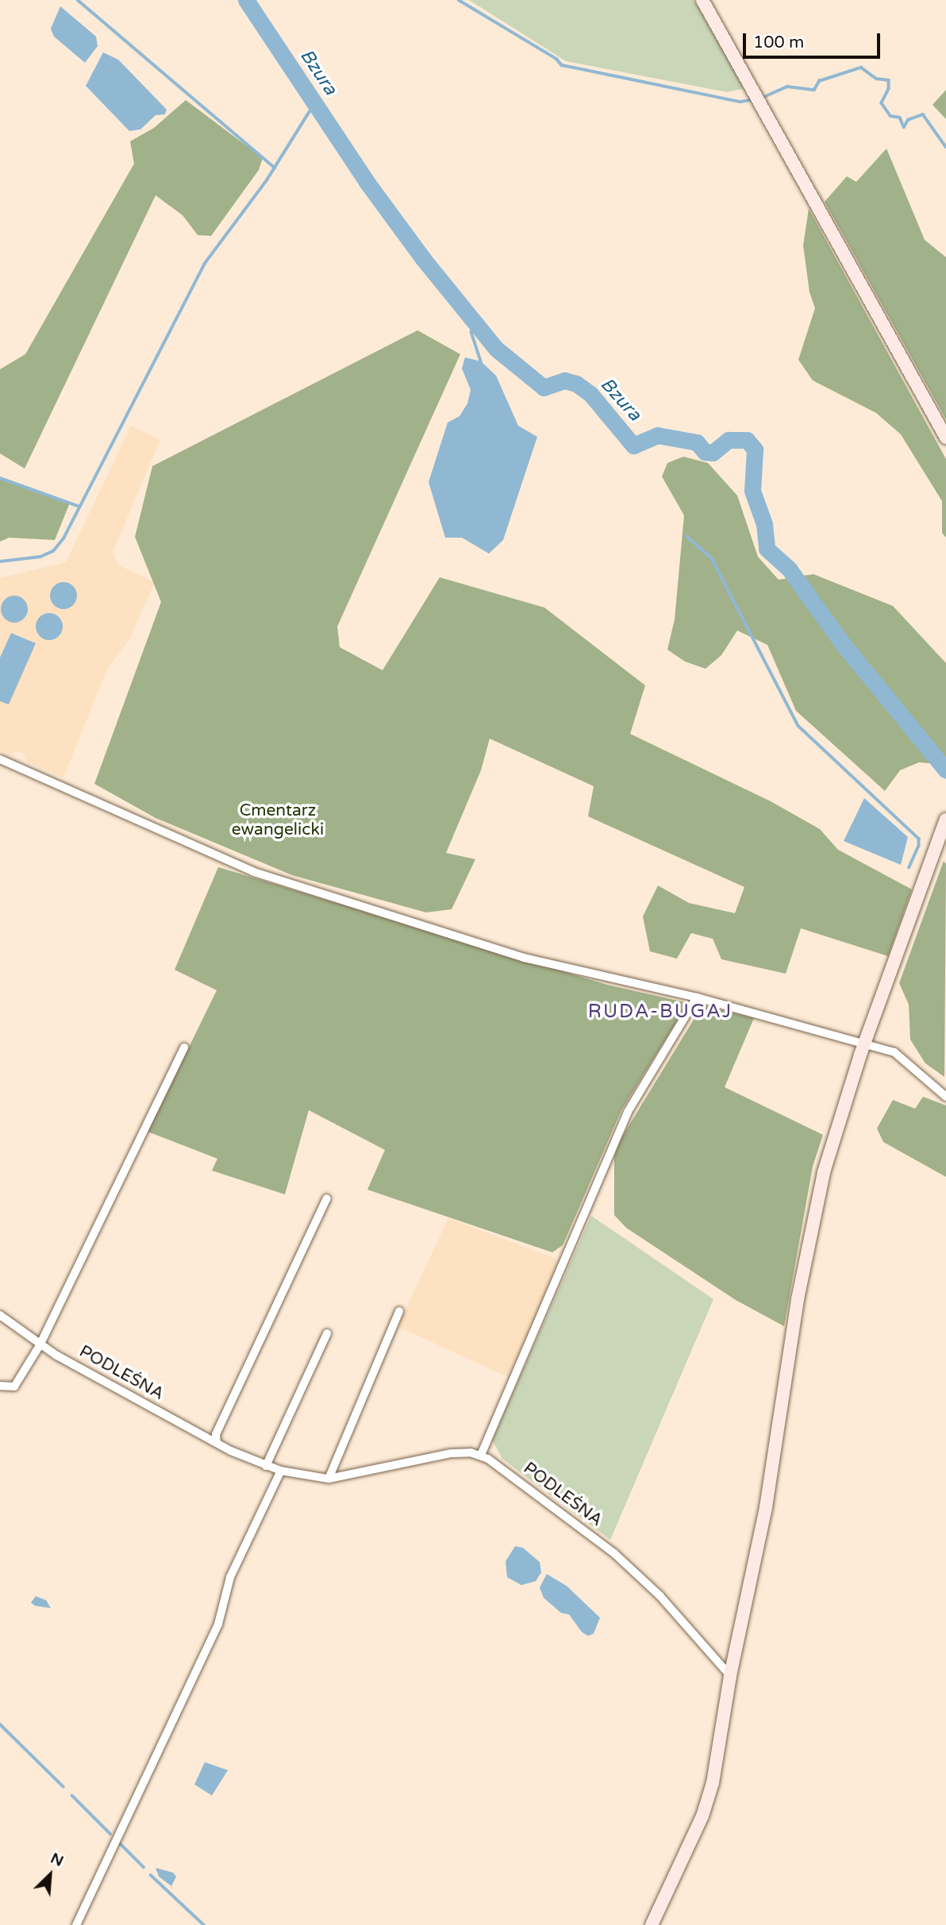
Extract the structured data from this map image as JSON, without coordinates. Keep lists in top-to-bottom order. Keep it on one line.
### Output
{"streets":{"street":["PODLEŚNA"]},"districts":["RUDA-BUGAJ"],"water":["Bzura"],"parks":["Cmentarz ewangelicki"],"scale_bar":"100 m","north":"top right"}
